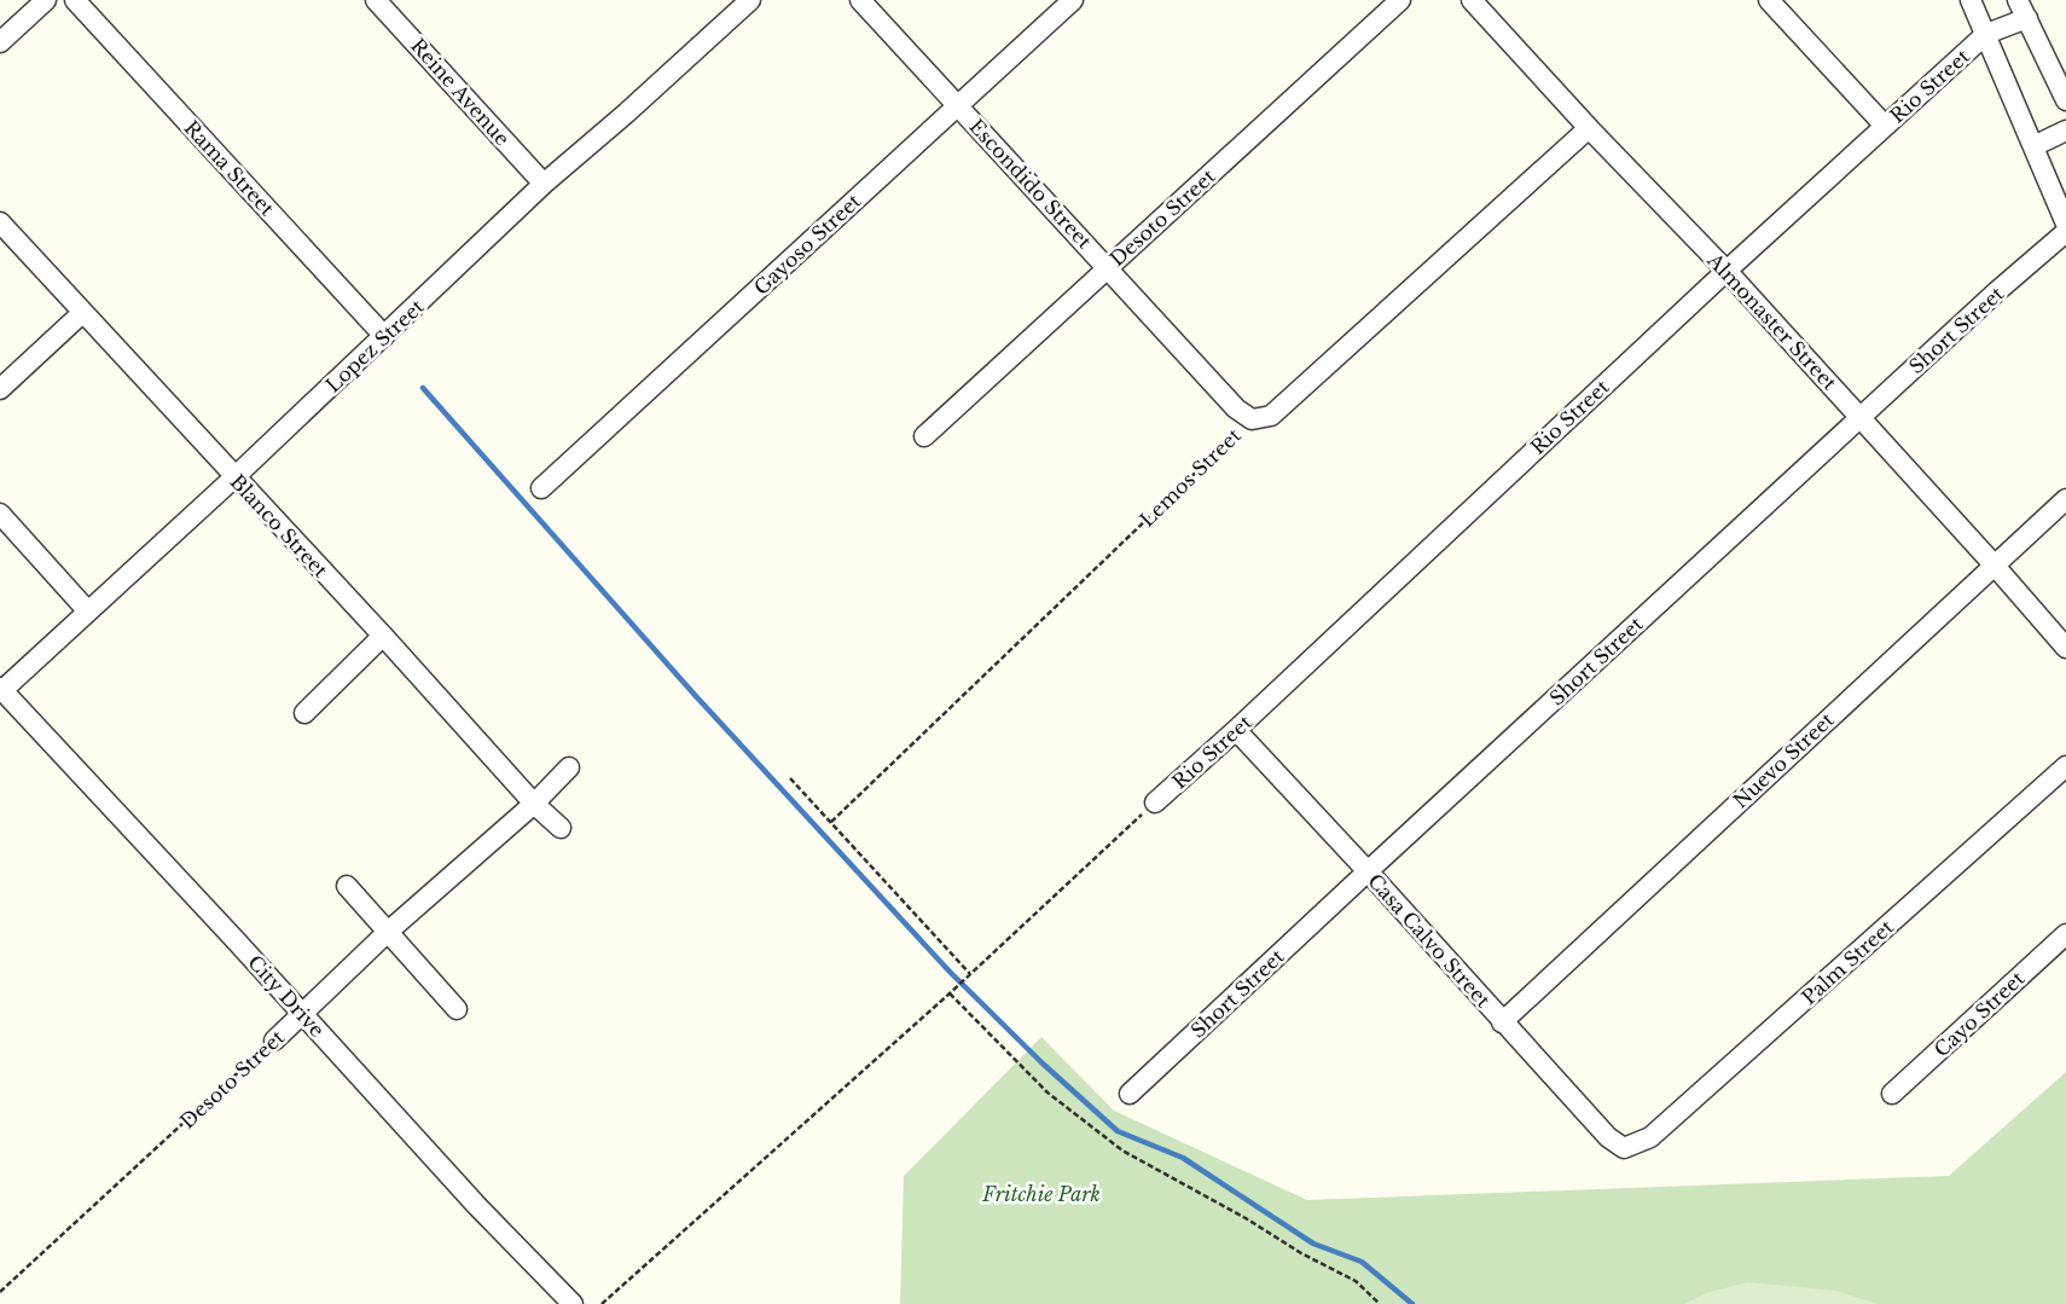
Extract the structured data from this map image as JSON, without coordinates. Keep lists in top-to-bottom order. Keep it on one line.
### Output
{"streets":{"street":["Rio Street","Reine Avenue","Rama Street","Escondido Street","Desoto Street","Gayoso Street","Almonaster Street","Short Street","Lopez Street","Lemos Street","Blanco Street","Nuevo Street","Casa Calvo Street","Palm Street","City Drive","Cayo Street"]},"crossings":[["Rio Street","Almonaster Street"],["Rio Street","Casa Calvo Street"],["Reine Avenue","Lopez Street"],["Rama Street","Lopez Street"],["Escondido Street","Desoto Street"],["Escondido Street","Gayoso Street"],["Escondido Street","Lemos Street"],["Desoto Street","Blanco Street"],["Desoto Street","City Drive"],["Almonaster Street","Short Street"],["Almonaster Street","Lemos Street"],["Almonaster Street","Nuevo Street"],["Short Street","Casa Calvo Street"],["Lopez Street","Blanco Street"],["Lopez Street","City Drive"],["Nuevo Street","Casa Calvo Street"],["Casa Calvo Street","Palm Street"]],"parks":["Fritchie Park"]}
